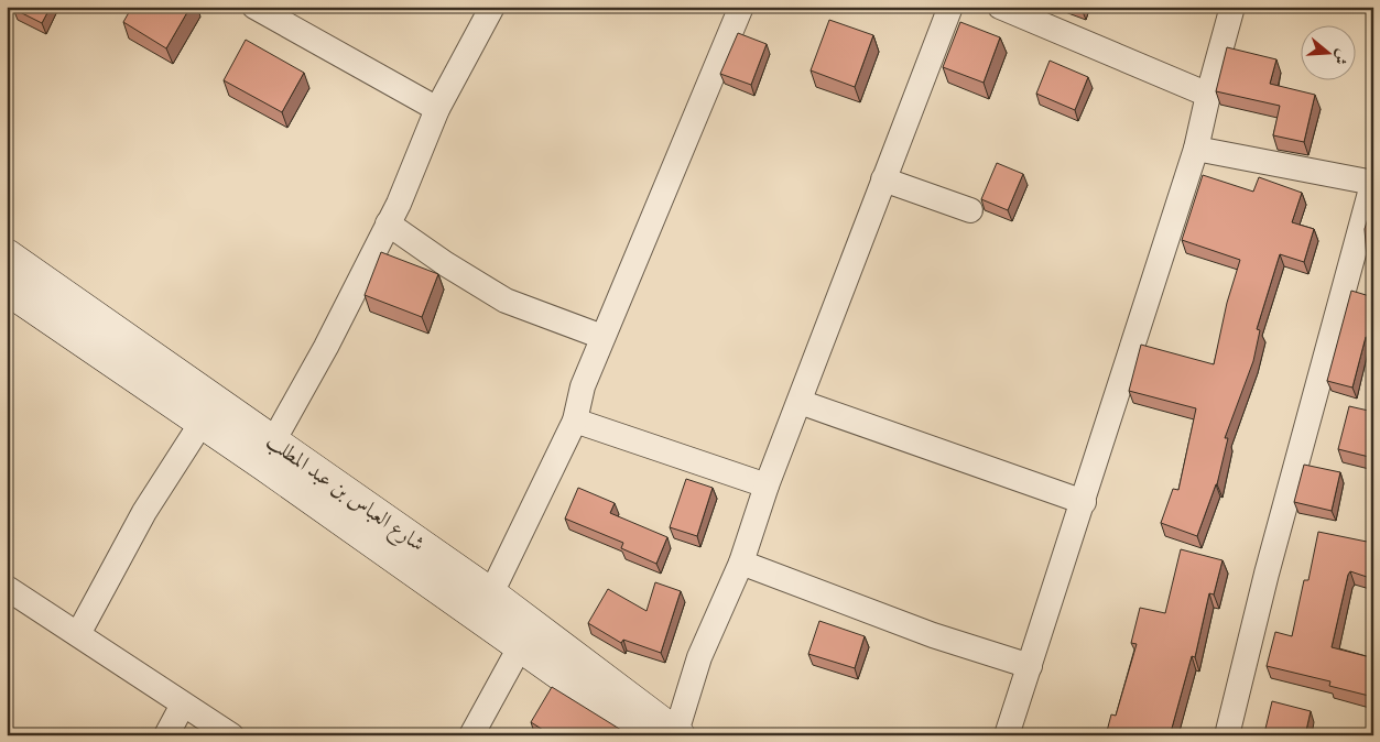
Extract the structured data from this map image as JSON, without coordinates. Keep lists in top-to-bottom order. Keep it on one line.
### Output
{"streets":{"street":["شارع العباس بن عبد المطلب"]},"north":"right"}
